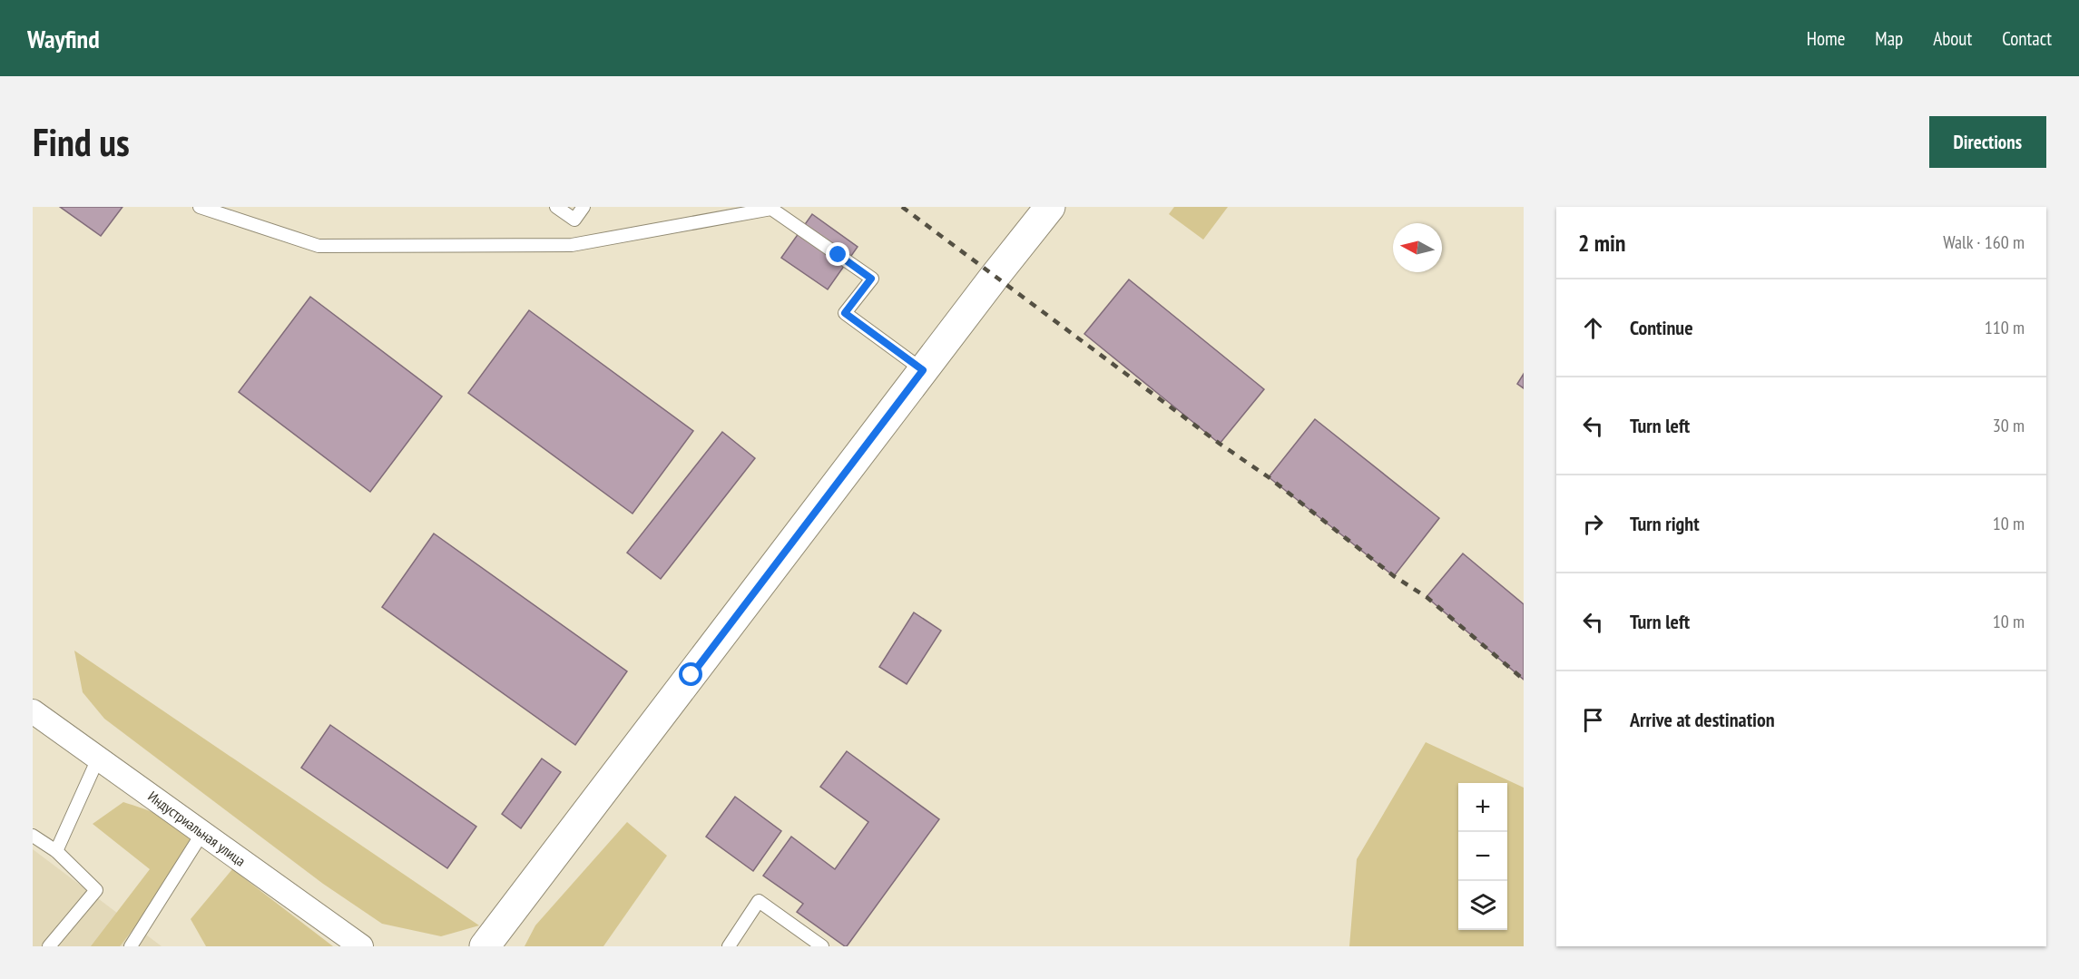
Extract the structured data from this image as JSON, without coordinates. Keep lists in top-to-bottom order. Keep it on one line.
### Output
{"streets":{"street":["Индустриальная улица"]},"north":"left","page":{"header":"Wayfind","nav":["Home","Map","About","Contact"],"buttons":"Directions","title":"Find us","heading":["2 min","Walk · 160 m"],"list":[["Continue","110 m"],["Turn left","30 m"],["Turn right","10 m"],["Turn left","10 m"],"Arrive at destination"],"map_buttons":["+","−"]}}
